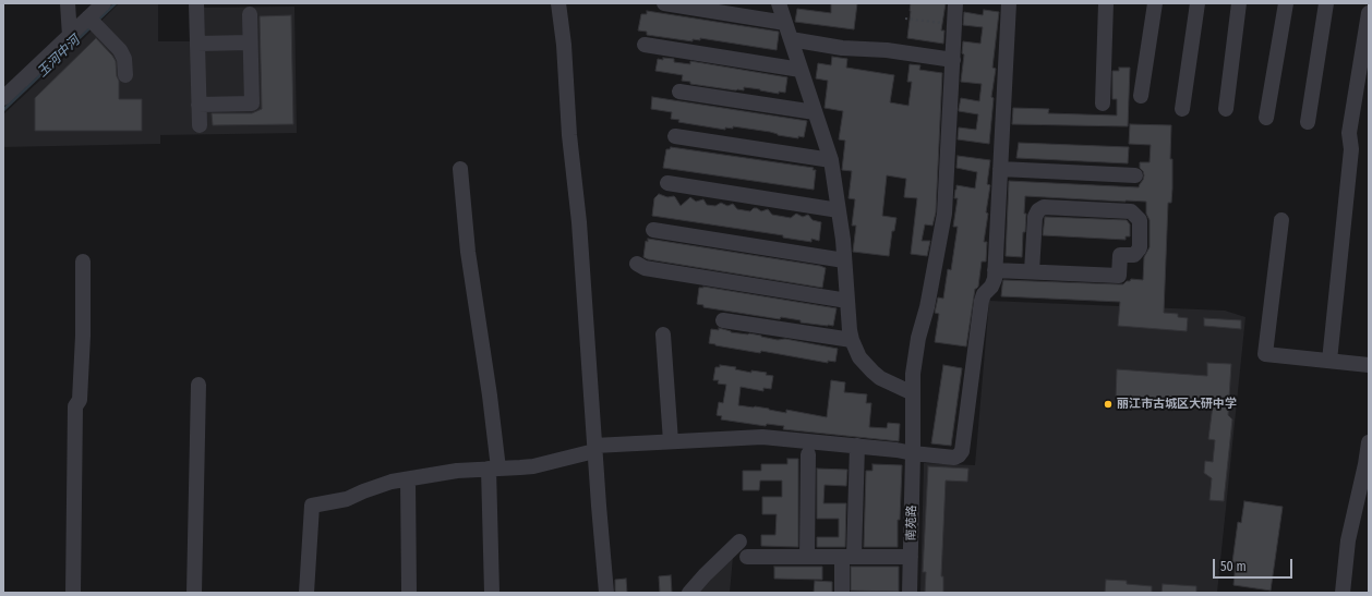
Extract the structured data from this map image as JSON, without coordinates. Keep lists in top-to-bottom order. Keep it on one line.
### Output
{"streets":{"street":["南苑路"]},"water":["玉河中河"],"places":["丽江市古城区大研中学"],"scale_bar":"50 m"}
